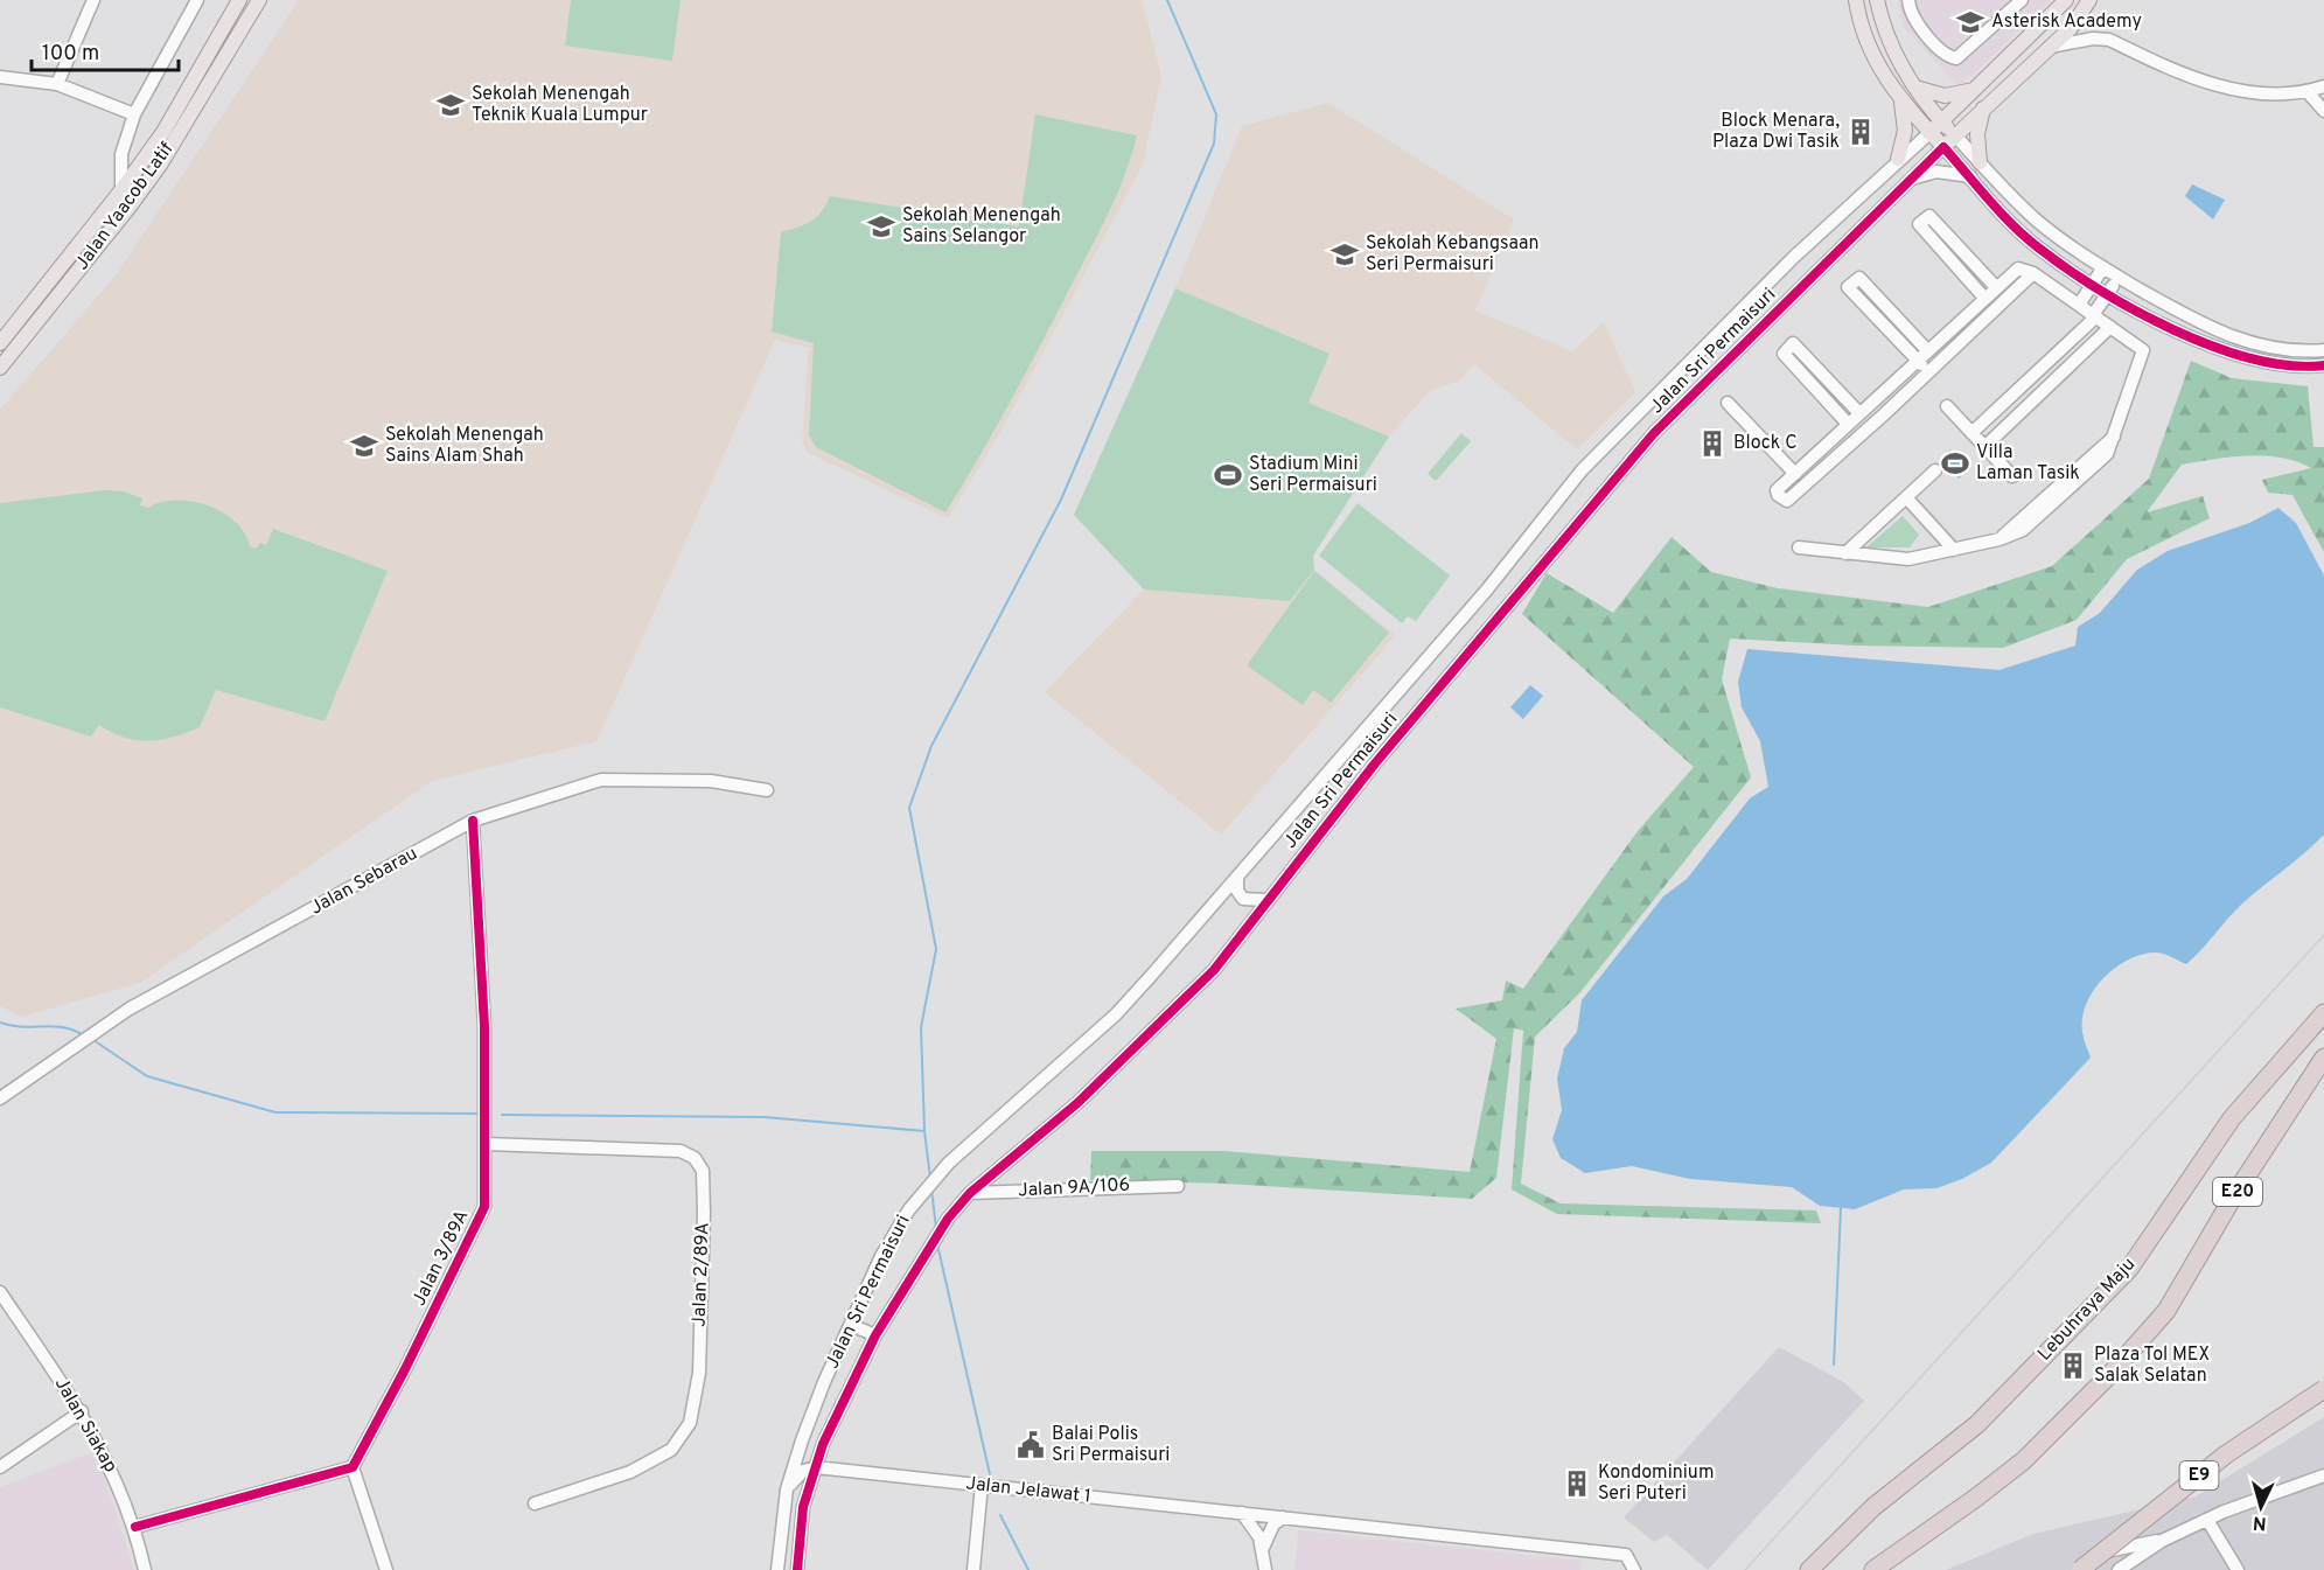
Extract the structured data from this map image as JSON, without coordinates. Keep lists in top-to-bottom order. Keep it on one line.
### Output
{"streets":{"highway":["E20","Lebuhraya Maju","E9"],"main road":["Jalan Yaacob Latif","Jalan Sri Permaisuri"],"street":["Jalan Sebarau","Jalan 9A/106","Jalan 3/89A","Jalan 2/89A","Jalan Siakap","Jalan Jelawat 1"]},"crossings":[["Jalan Sri Permaisuri","Jalan 9A/106"],["Jalan Sri Permaisuri","Jalan Jelawat 1"],["Jalan Sebarau","Jalan 3/89A"],["Jalan 3/89A","Jalan 2/89A"]],"places":{"school or university":["Asterisk Academy","Sekolah Menengah Teknik Kuala Lumpur","Sekolah Menengah Sains Selangor","Sekolah Kebangsaan Seri Permaisuri","Sekolah Menengah Sains Alam Shah"],"building":["Block Menara, Plaza Dwi Tasik","Block C","Plaza Tol MEX Salak Selatan","Kondominium Seri Puteri"],"sports":["Villa Laman Tasik","Stadium Mini Seri Permaisuri"],"public building":["Balai Polis Sri Permaisuri"]},"scale_bar":"100 m","north":"bottom"}
